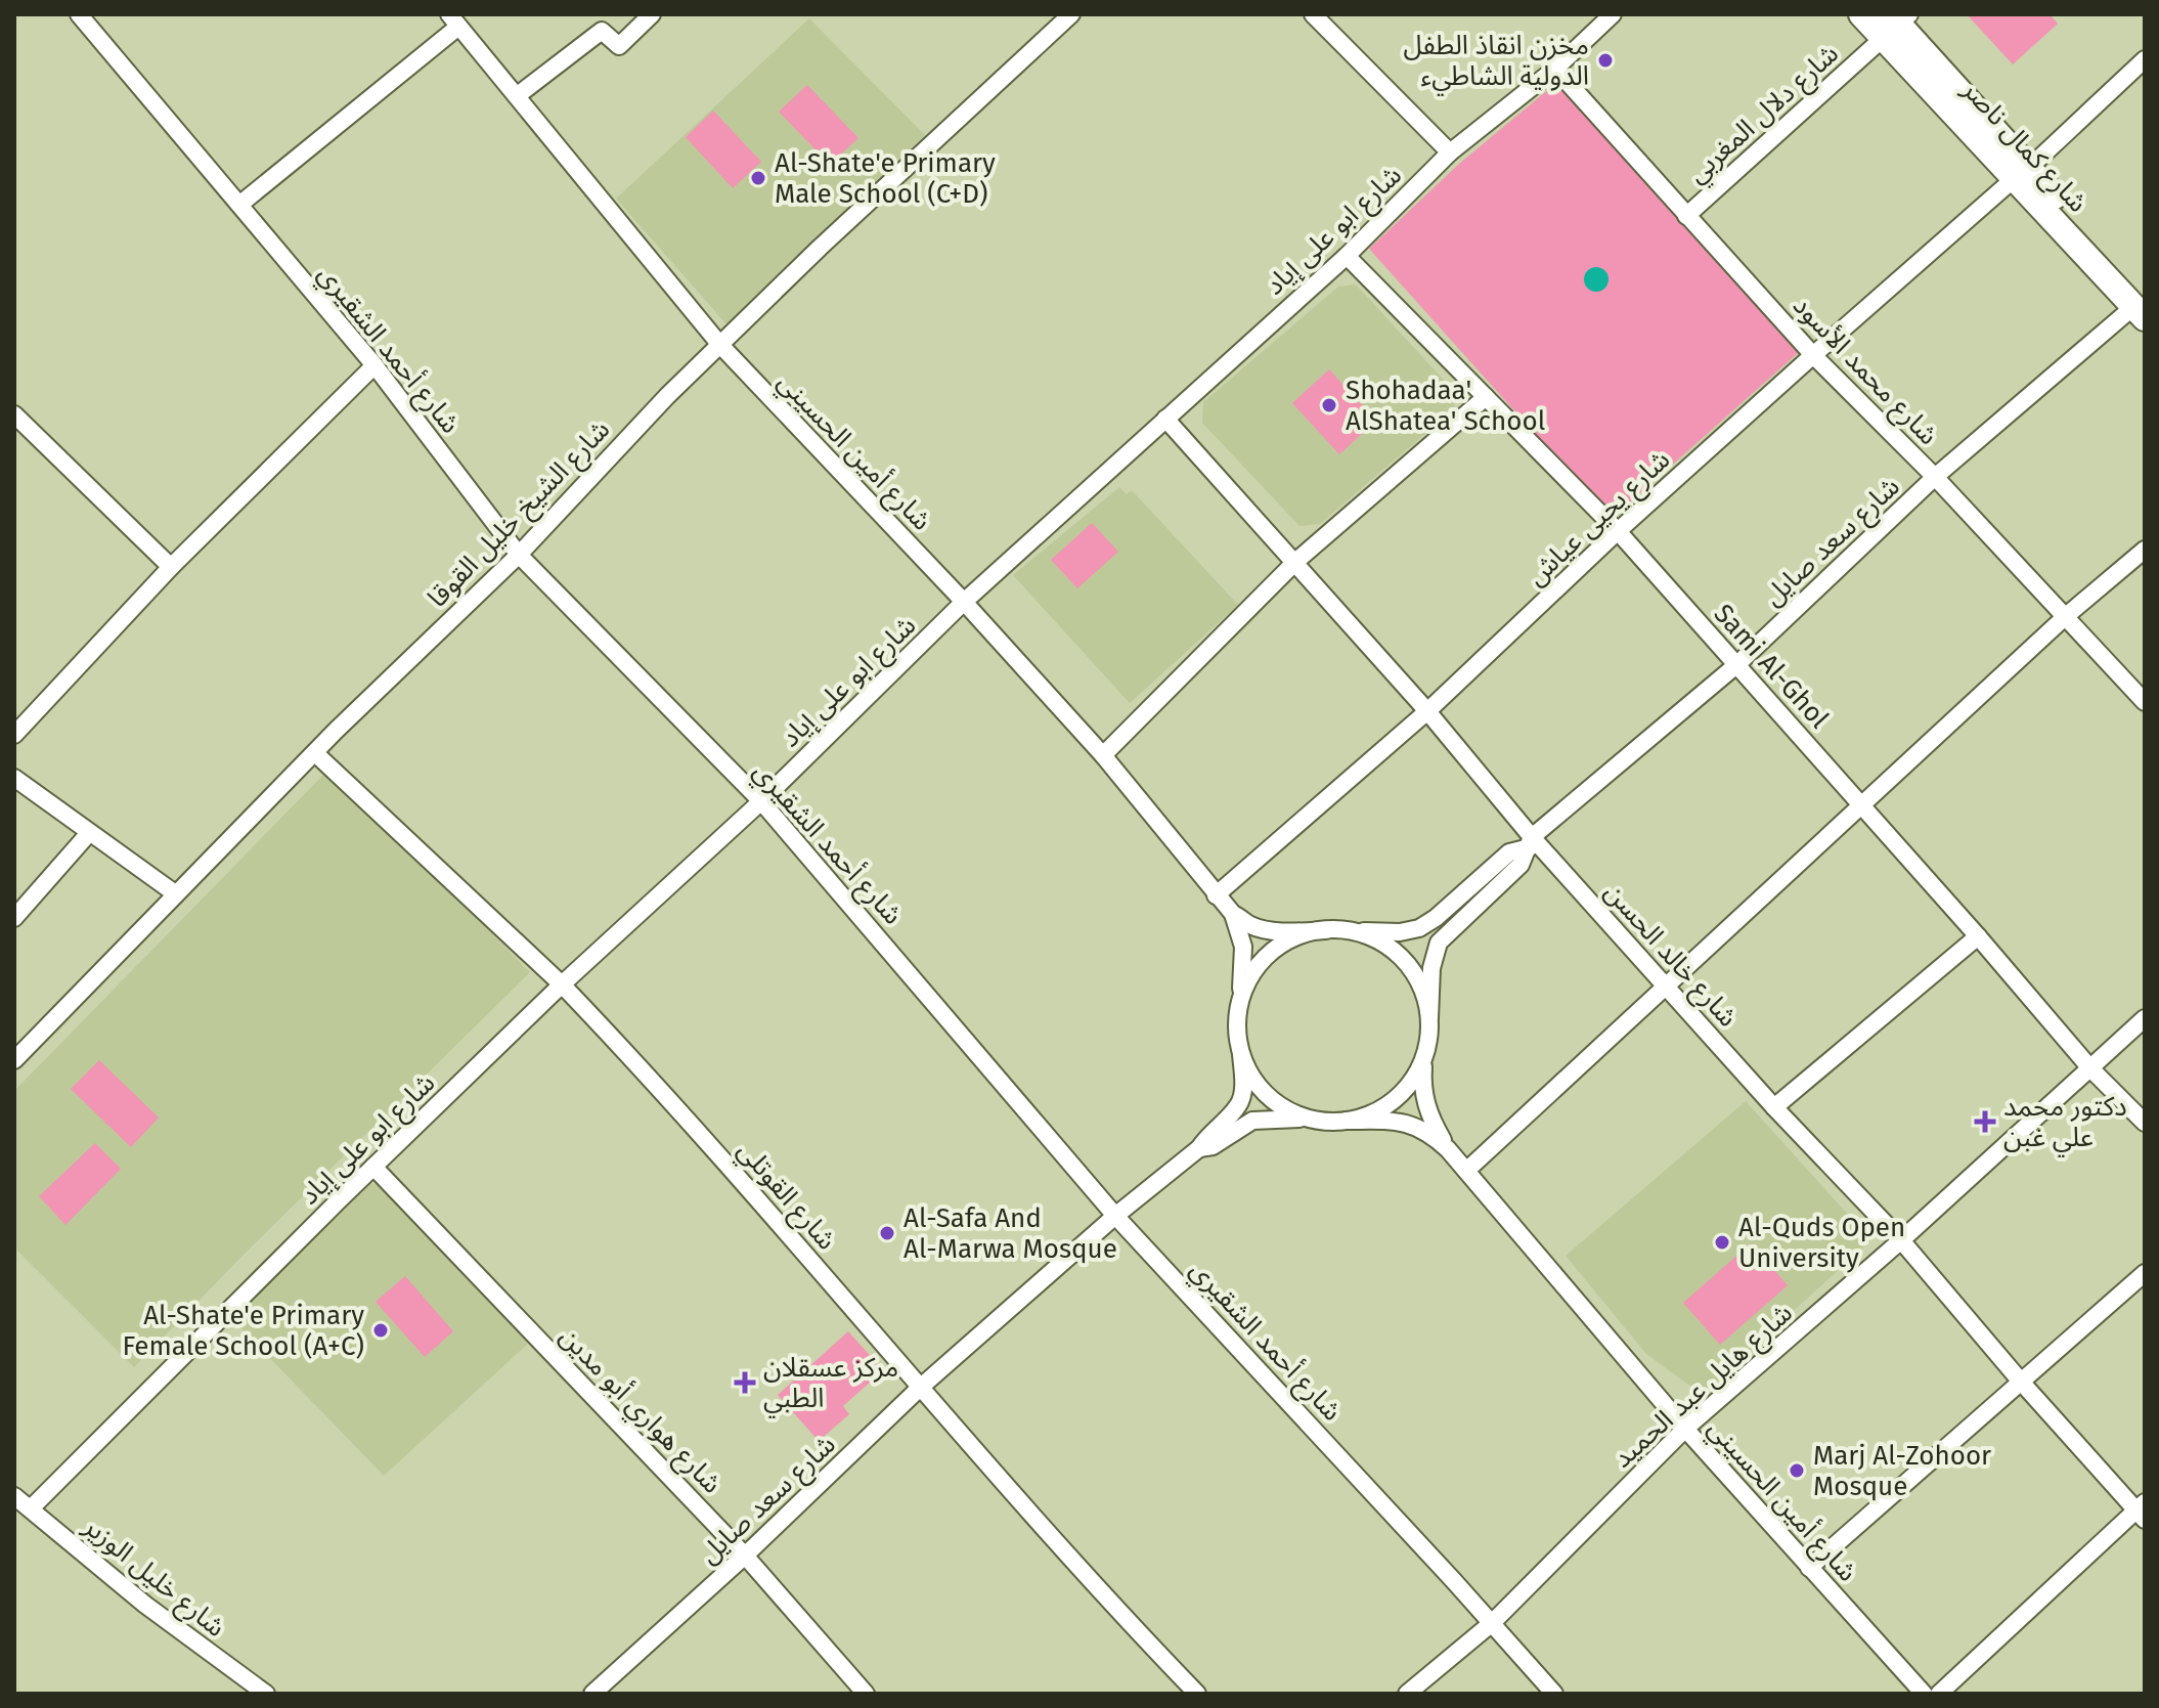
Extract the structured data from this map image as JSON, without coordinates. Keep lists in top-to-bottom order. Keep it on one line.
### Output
{"streets":{"main road":["شارع كمال ناصر"],"street":["شارع دلال المغربي","شارع ابو على إياد","شارع أحمد الشقيري","شارع محمد الأسود","شارع أمين الحسيني","شارع الشيخ خليل القوقا","شارع يحيى عياش","شارع سعد صايل","Sami Al-Ghol","شارع خالد الحسن","شارع القوتلي","شارع هايل عبد الحميد","شارع هواري أبو مدين","شارع خليل الوزير"]},"crossings":[["شارع دلال المغربي","شارع كمال ناصر"],["شارع دلال المغربي","شارع محمد الأسود"],["شارع كمال ناصر","شارع يحيى عياش"],["شارع كمال ناصر","شارع سعد صايل"],["شارع ابو على إياد","شارع أحمد الشقيري"],["شارع ابو على إياد","شارع محمد الأسود"],["شارع ابو على إياد","شارع أمين الحسيني"],["شارع ابو على إياد","Sami Al-Ghol"],["شارع ابو على إياد","شارع خالد الحسن"],["شارع ابو على إياد","شارع القوتلي"],["شارع ابو على إياد","شارع هواري أبو مدين"],["شارع ابو على إياد","شارع خليل الوزير"],["شارع أحمد الشقيري","شارع الشيخ خليل القوقا"],["شارع أحمد الشقيري","شارع سعد صايل"],["شارع أحمد الشقيري","شارع هايل عبد الحميد"],["شارع محمد الأسود","شارع يحيى عياش"],["شارع محمد الأسود","شارع سعد صايل"],["شارع أمين الحسيني","شارع الشيخ خليل القوقا"],["شارع أمين الحسيني","شارع يحيى عياش"],["شارع أمين الحسيني","شارع سعد صايل"],["شارع أمين الحسيني","شارع هايل عبد الحميد"],["شارع الشيخ خليل القوقا","شارع القوتلي"],["شارع يحيى عياش","Sami Al-Ghol"],["شارع يحيى عياش","شارع خالد الحسن"],["شارع سعد صايل","Sami Al-Ghol"],["شارع سعد صايل","شارع خالد الحسن"],["شارع سعد صايل","شارع القوتلي"],["شارع سعد صايل","شارع هواري أبو مدين"],["Sami Al-Ghol","شارع هايل عبد الحميد"],["شارع خالد الحسن","شارع هايل عبد الحميد"]],"places":{"other":["مخزن انقاذ الطفل الدولية الشاطيء","Al-Shate'e Primary Male School (C+D)","Shohadaa' AlShatea' School","Al-Safa And Al-Marwa Mosque","Al-Quds Open University","Al-Shate'e Primary Female School (A+C)","Marj Al-Zohoor Mosque"],"health":["دكتور محمد علي غبن","مركز عسقلان الطبي"]}}
